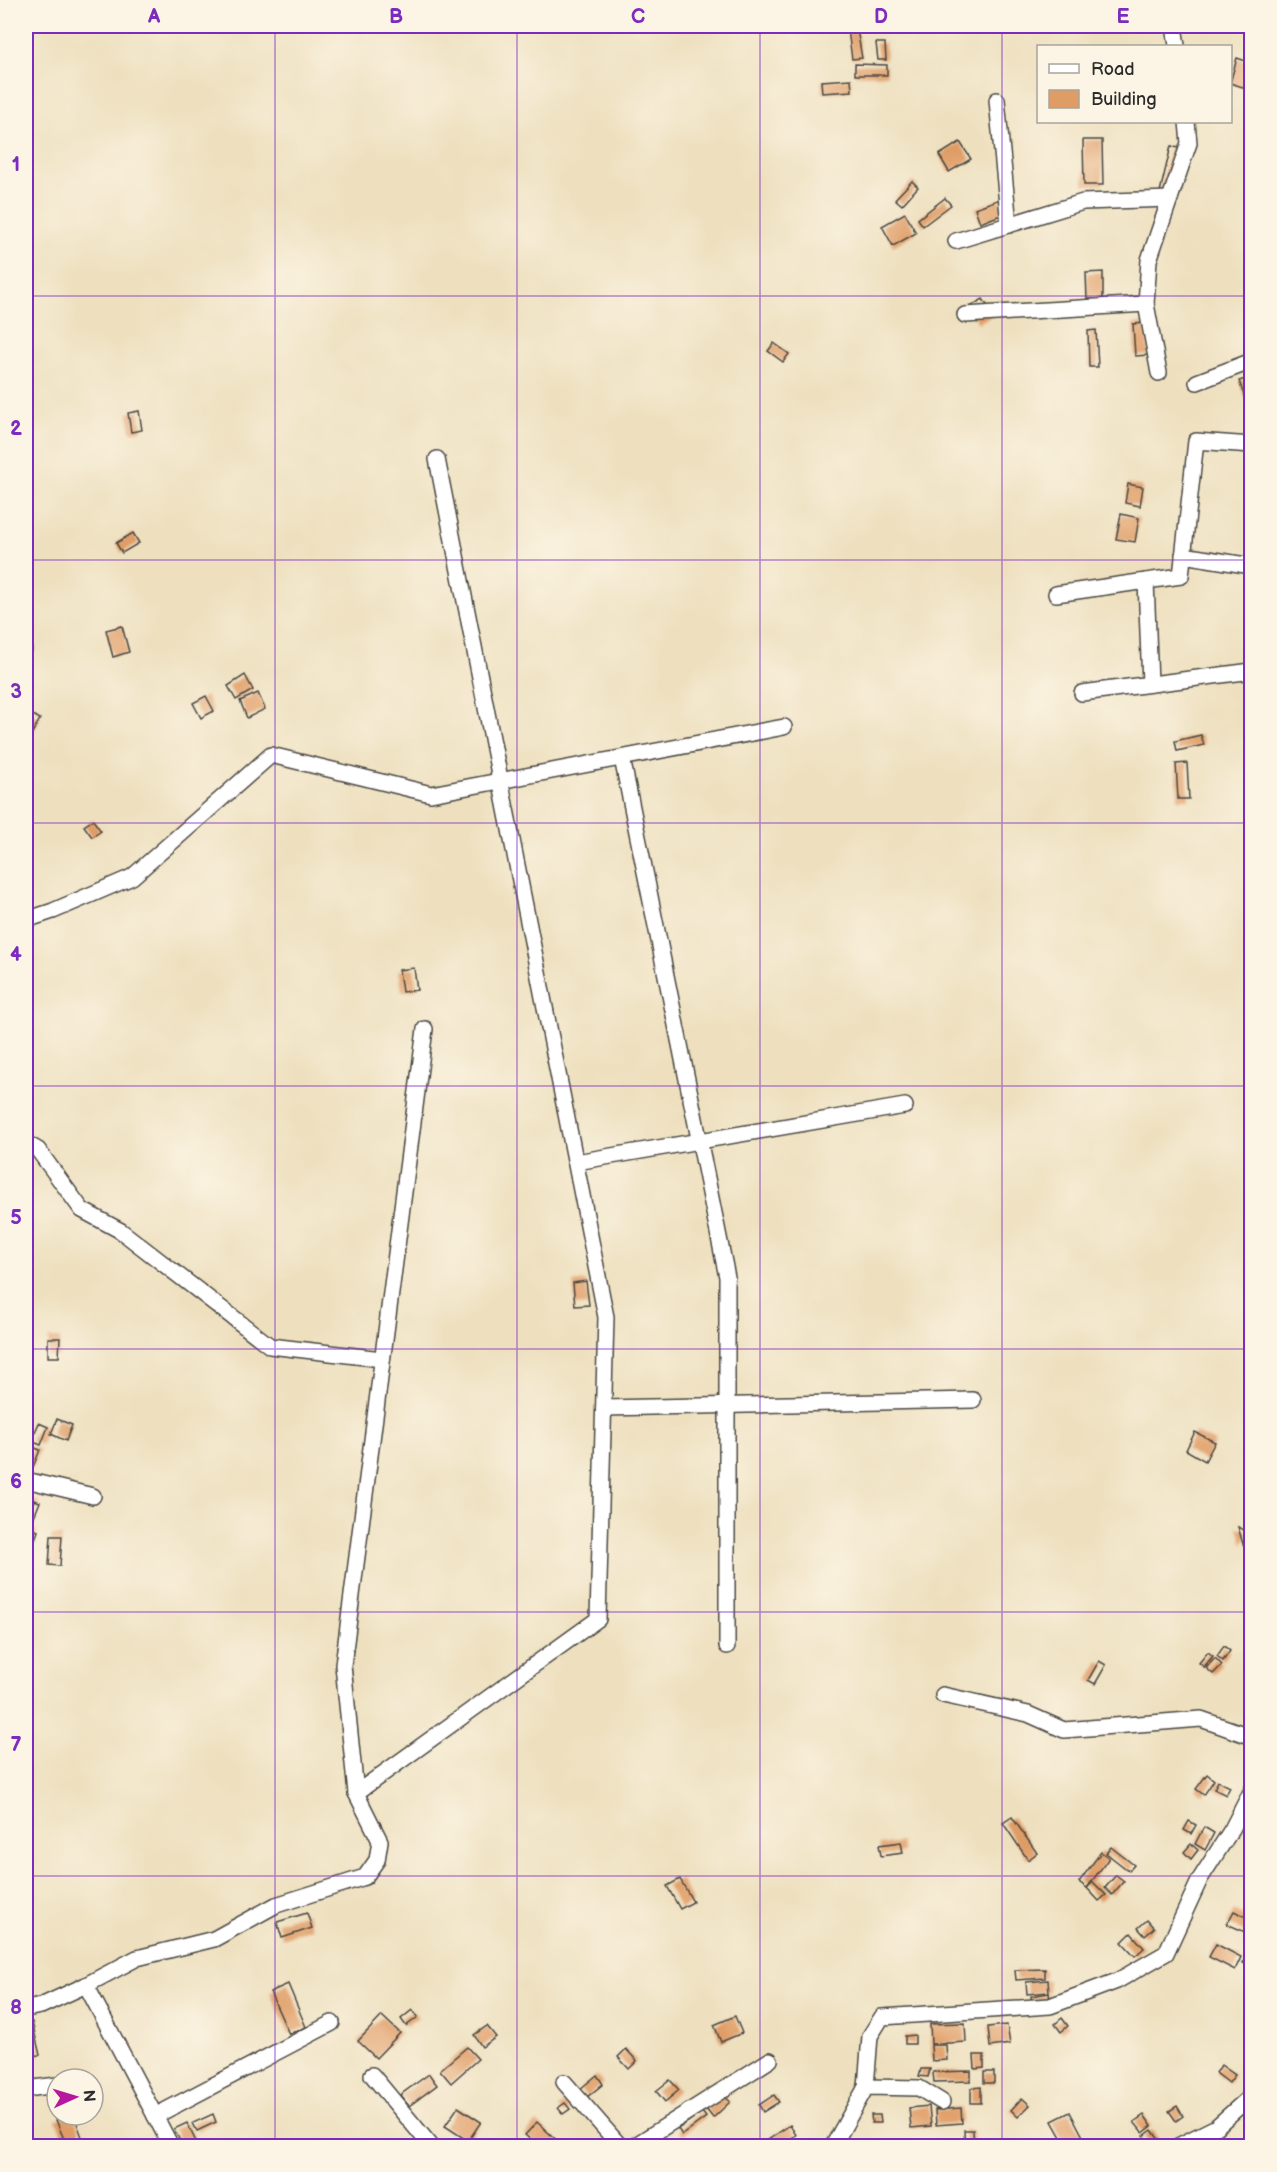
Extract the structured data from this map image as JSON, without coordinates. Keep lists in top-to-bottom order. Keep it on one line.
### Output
{"legend":["Road","Building"],"north":"right","grid":{"columns":["A","B","C","D","E"],"rows":["1","2","3","4","5","6","7","8"]}}
